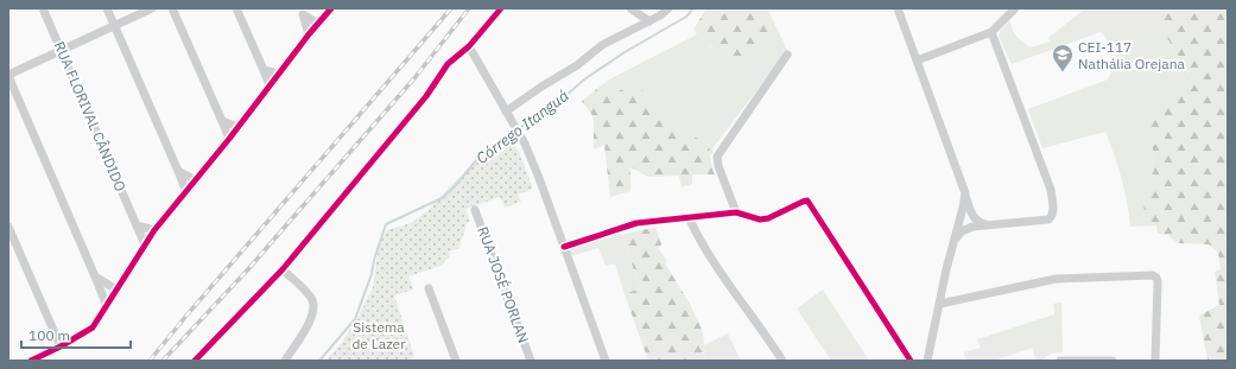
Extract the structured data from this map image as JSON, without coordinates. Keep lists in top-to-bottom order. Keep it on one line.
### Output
{"streets":{"street":["RUA FLORIVAL CÂNDIDO","RUA JOSÉ PORLAN"]},"water":["Córrego Itanguá"],"parks":["Sistema de Lazer"],"places":{"school or university":["CEI-117 Nathália Orejana"]},"scale_bar":"100 m"}
